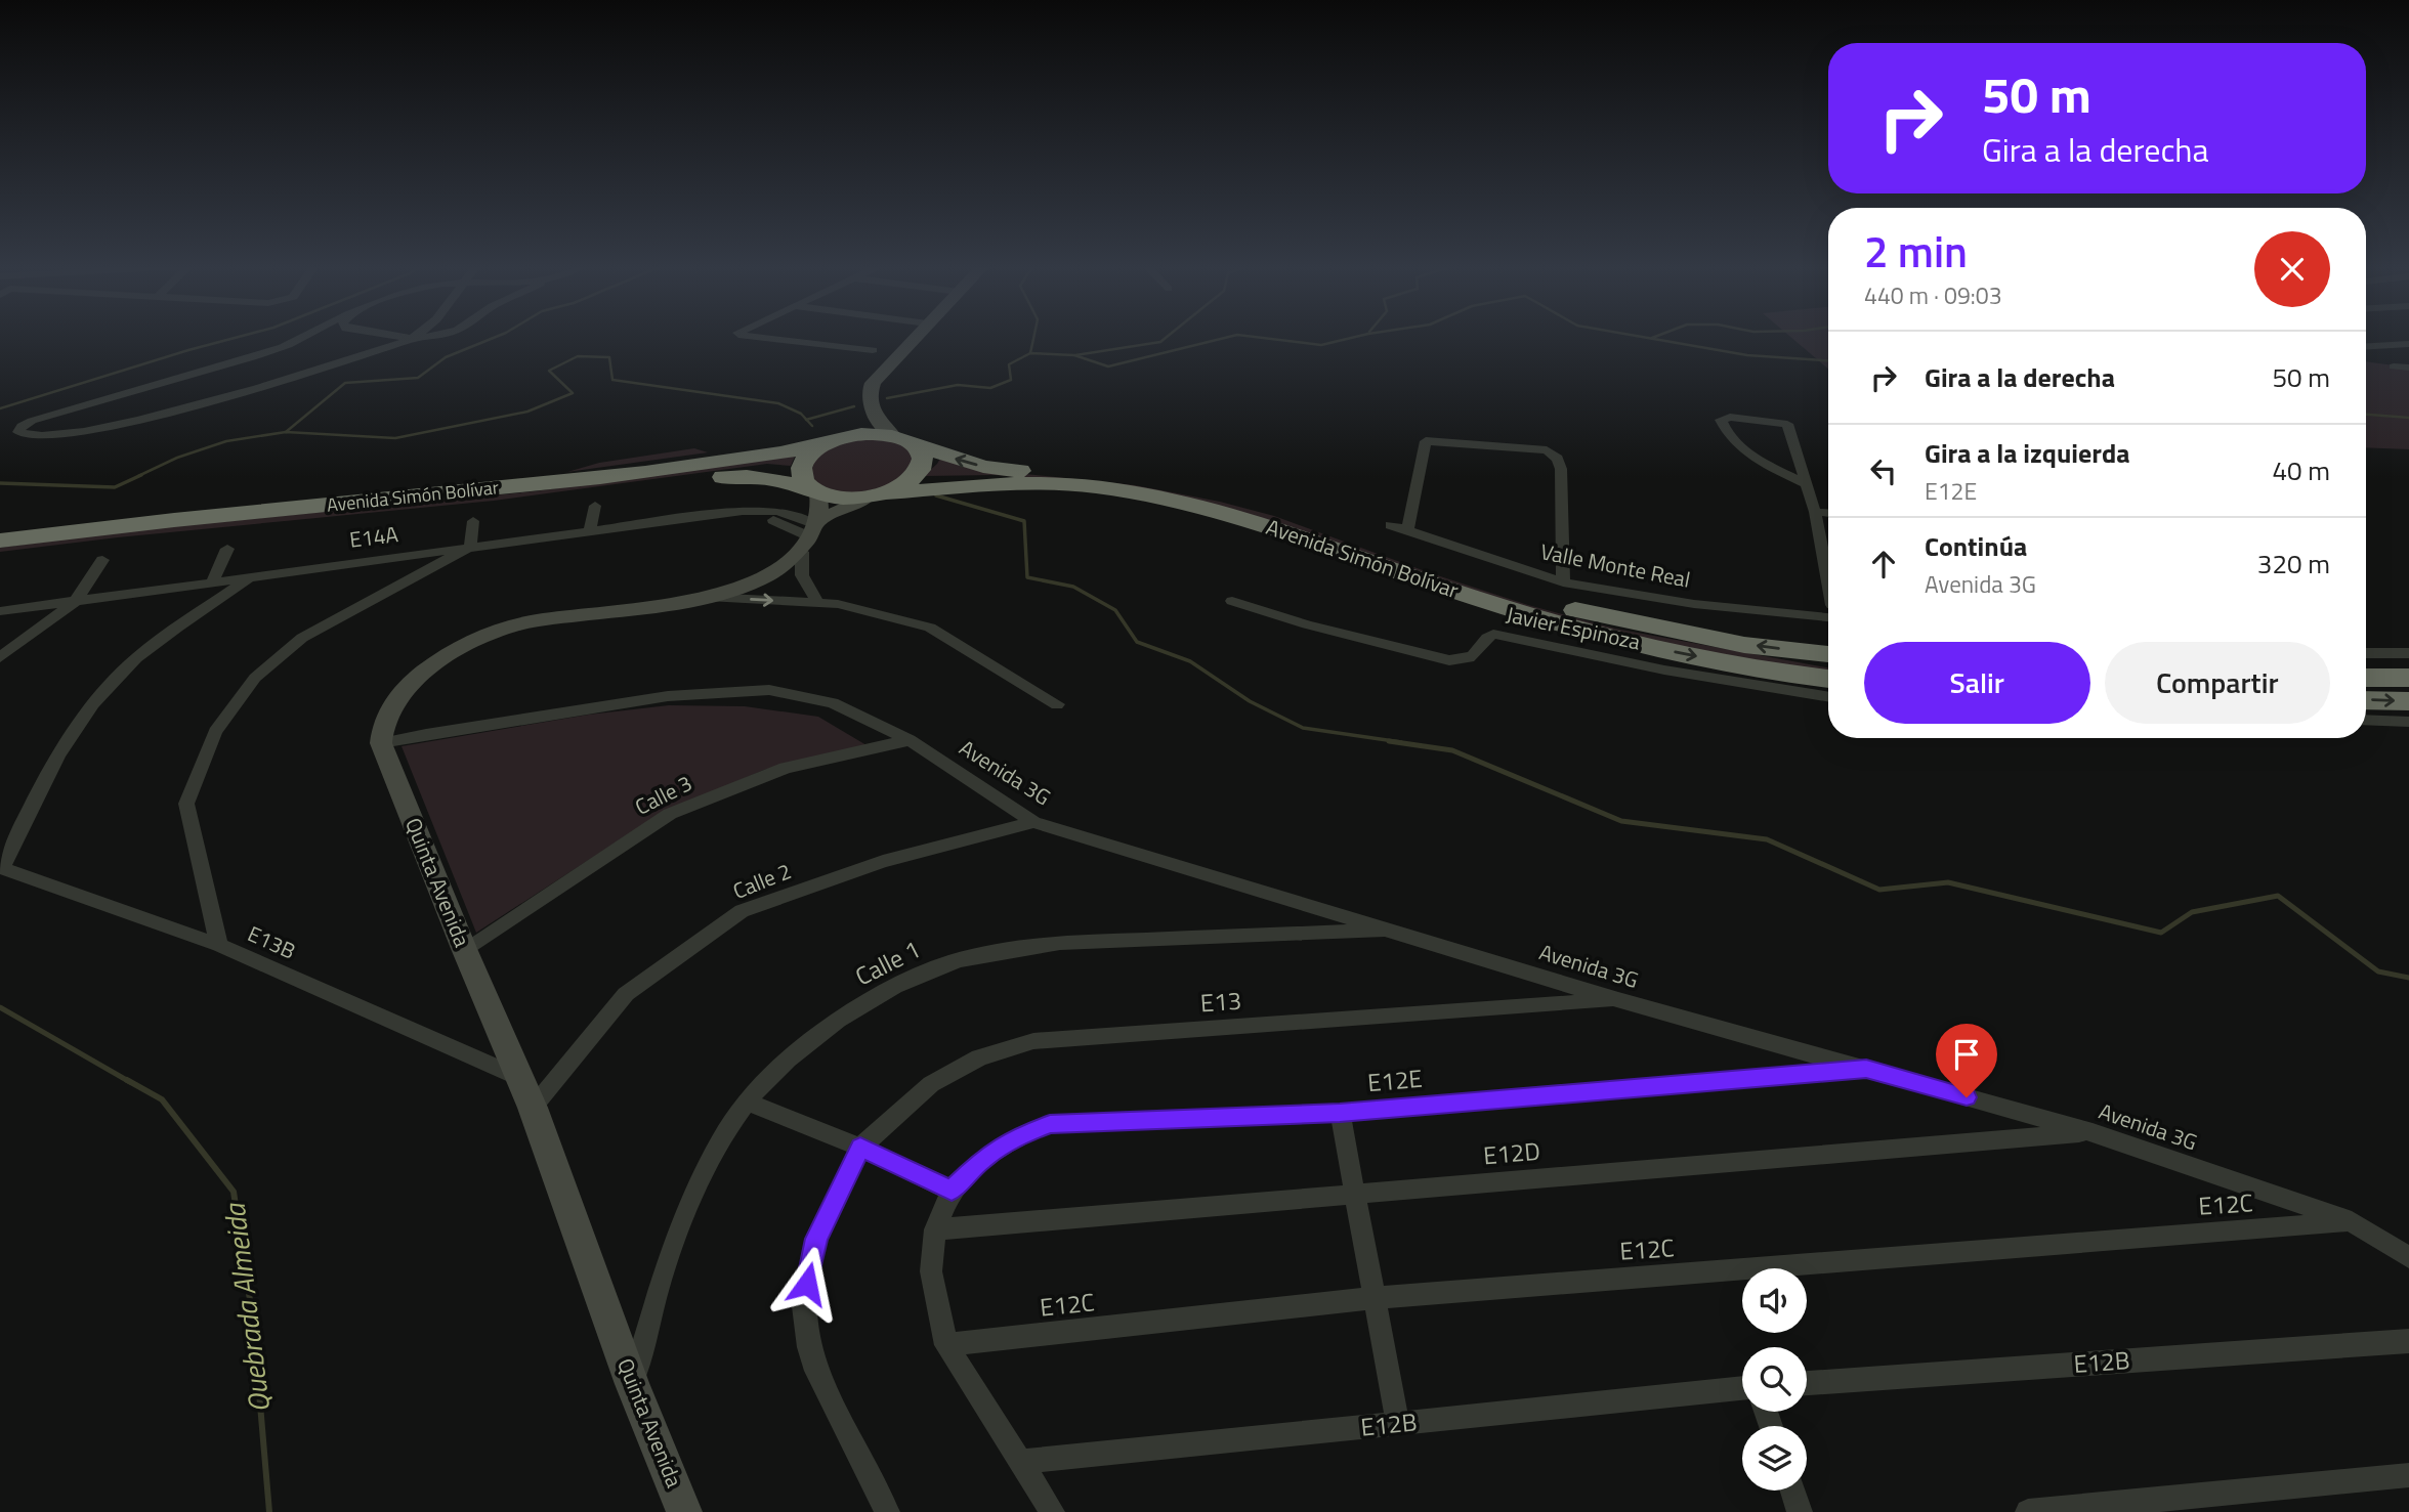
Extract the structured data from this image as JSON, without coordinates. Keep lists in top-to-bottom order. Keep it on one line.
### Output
{"streets":{"highway":["Avenida Simón Bolívar"],"street":["E14A","Valle Monte Real","Javier Espinoza","Avenida 3G","Calle 3","Calle 2","Quinta Avenida","E13B","Calle 1","E13","E12E","E12D","E12C","E12B"]},"crossings":[["Avenida 3G","Calle 3"],["Avenida 3G","Calle 2"],["Avenida 3G","Quinta Avenida"],["Avenida 3G","Calle 1"],["Avenida 3G","E13"],["Avenida 3G","E12E"],["Avenida 3G","E12D"],["Avenida 3G","E12C"],["Calle 3","Quinta Avenida"],["Calle 2","Quinta Avenida"],["Quinta Avenida","E13B"],["Quinta Avenida","Calle 1"]],"water":["Quebrada Almeida"],"page":{"turn":["50 m","Gira a la derecha"],"heading":["2 min","440 m · 09:03"],"list":[{"name":"Gira a la derecha","value":"50 m"},{"name":"Gira a la izquierda","note":"E12E","value":"40 m"},{"name":"Continúa","note":"Avenida 3G","value":"320 m"}],"buttons":["Salir","Compartir"]}}
